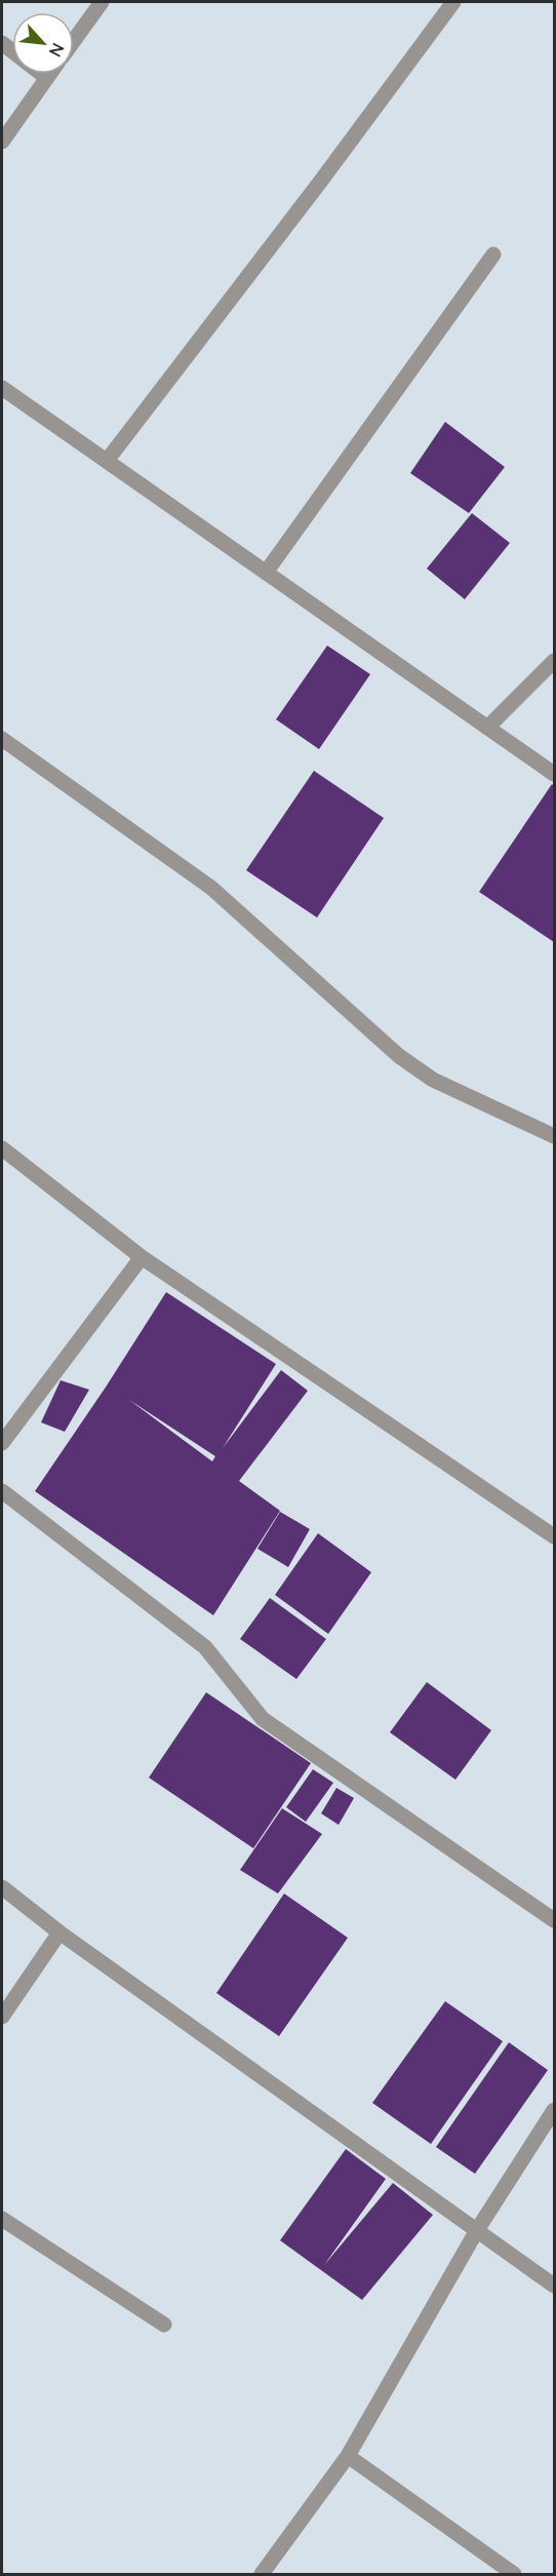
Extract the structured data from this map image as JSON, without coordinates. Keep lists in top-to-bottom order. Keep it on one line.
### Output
{"north":"bottom right"}
